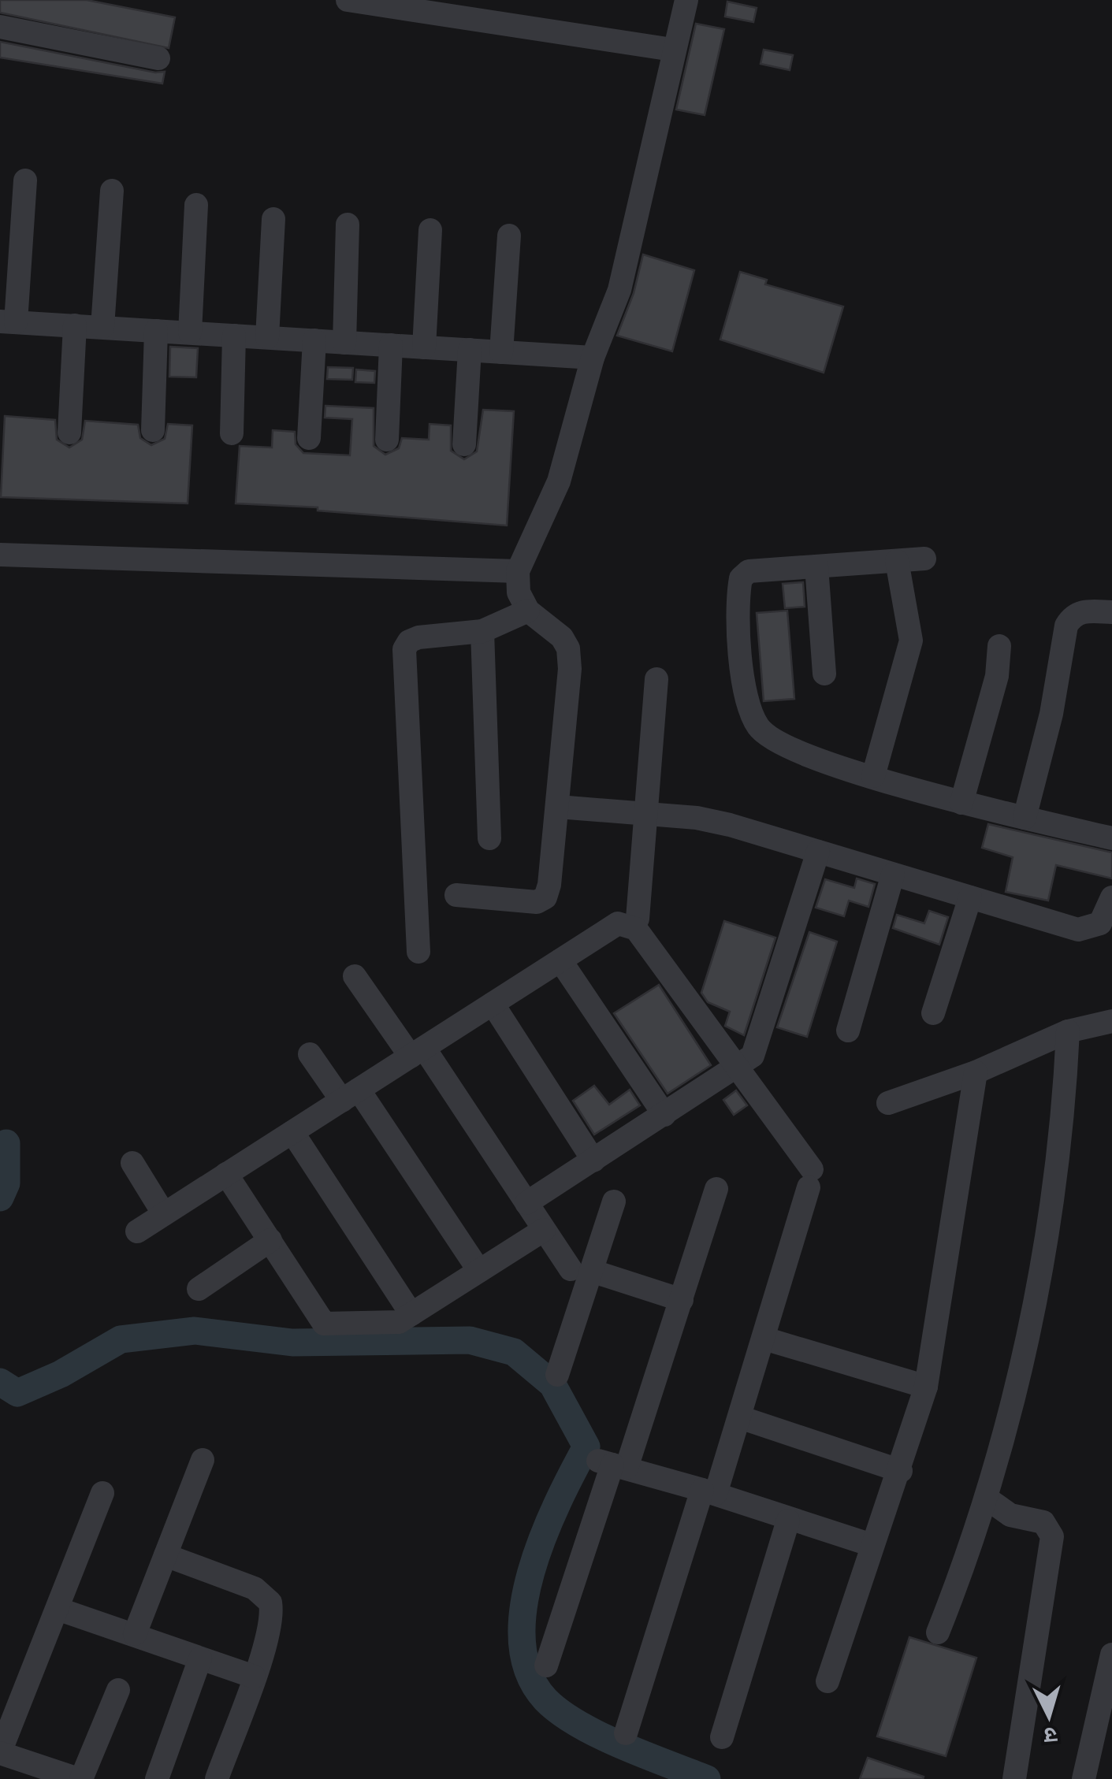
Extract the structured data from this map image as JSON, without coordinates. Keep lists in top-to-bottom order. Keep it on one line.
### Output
{"north":"bottom"}
